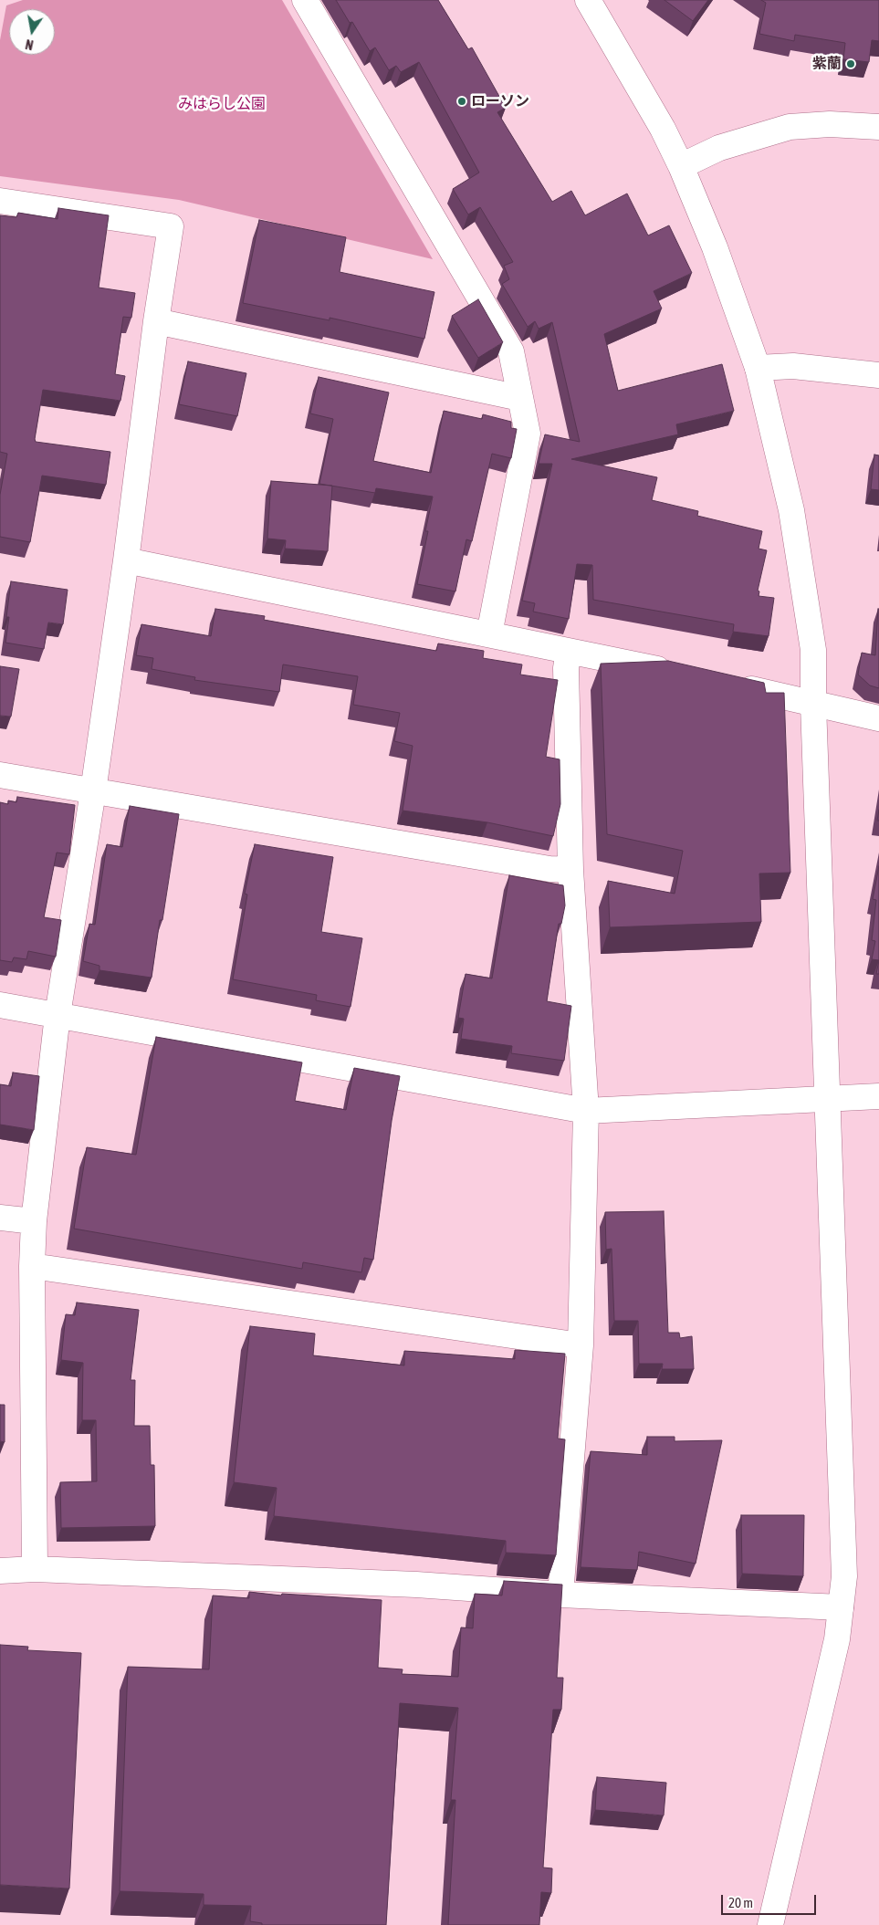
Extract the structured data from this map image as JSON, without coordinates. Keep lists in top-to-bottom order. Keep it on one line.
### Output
{"parks":["みはらし公園"],"places":["紫蘭","ローソン"],"scale_bar":"20 m","north":"bottom"}
